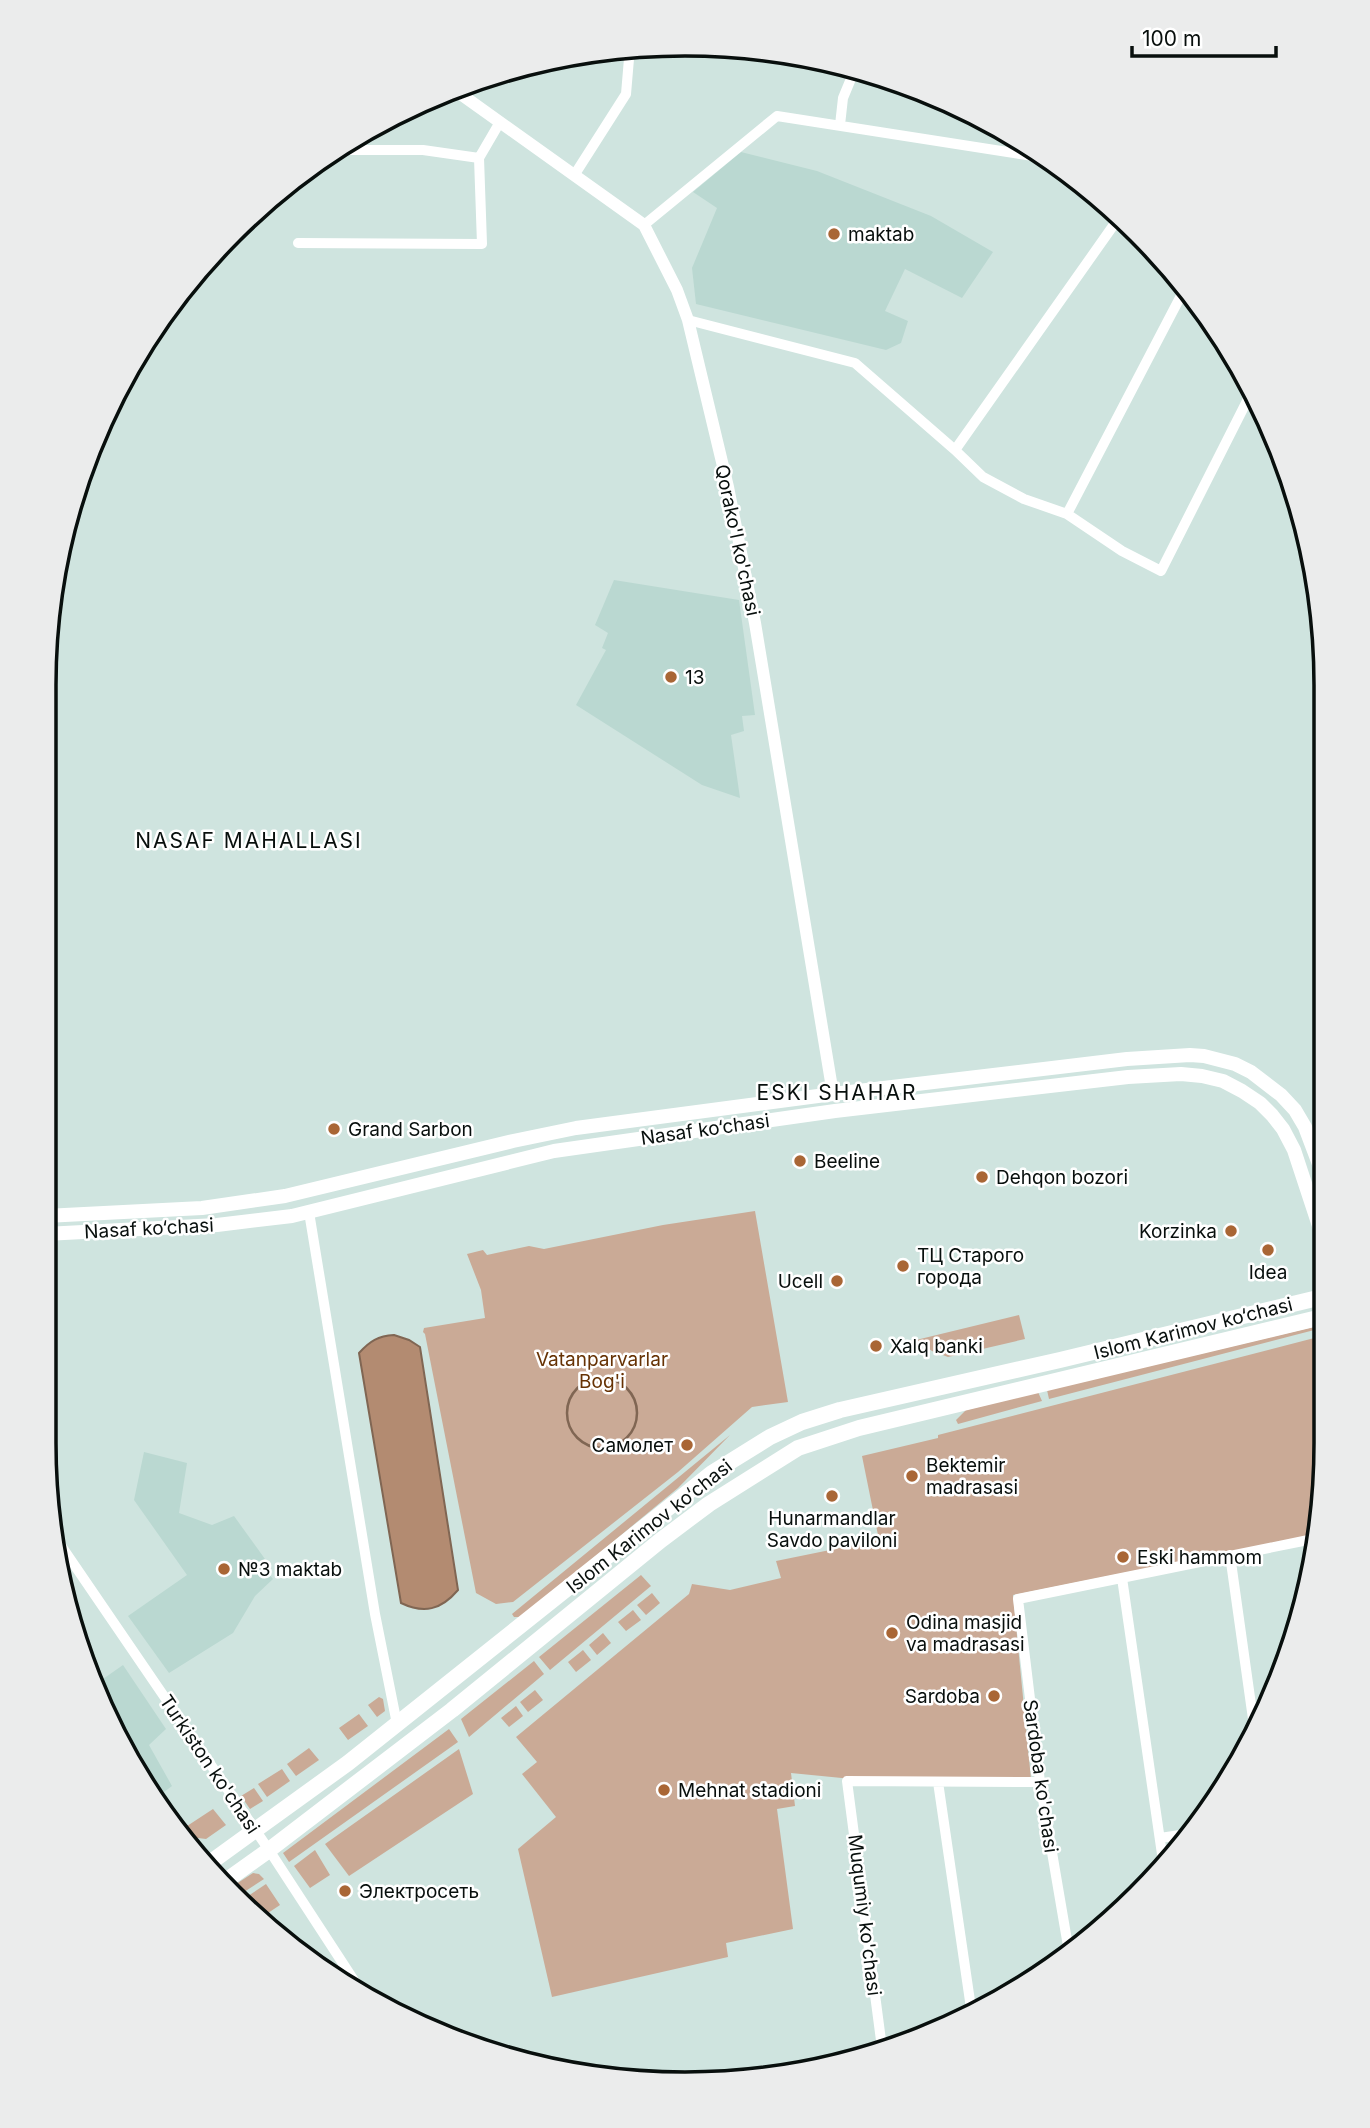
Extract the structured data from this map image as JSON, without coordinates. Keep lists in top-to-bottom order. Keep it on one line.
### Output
{"streets":{"main road":["Nasaf ko‘chasi","Islom Karimov ko‘chasi"],"street":["Qorako'l ko'chasi","Turkiston ko'chasi","Sardoba ko'chasi","Muqumiy ko'chasi"]},"crossings":[["Qorako'l ko'chasi","Nasaf ko‘chasi"],["Islom Karimov ko‘chasi","Turkiston ko'chasi"]],"districts":["NASAF MAHALLASI","ESKI SHAHAR"],"parks":["Vatanparvarlar Bog'i"],"places":["maktab","13","Grand Sarbon","Beeline","Dehqon bozori","Korzinka","Idea","ТЦ Старого города","Ucell","Xalq banki","Самолет","Bektemir madrasasi","Hunarmandlar Savdo paviloni","Eski hammom","№3 maktab","Odina masjid va madrasasi","Sardoba","Mehnat stadioni","Электросеть"],"scale_bar":"100 m"}
